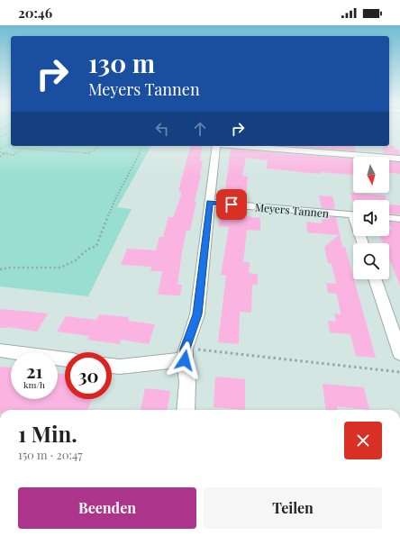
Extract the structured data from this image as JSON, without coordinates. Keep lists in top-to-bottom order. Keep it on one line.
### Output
{"streets":{"street":["Meyers Tannen"]},"north":"bottom","page":{"status":"20:46","turn":["130 m","Meyers Tannen"],"speed":"21 km/h","limit":"30","heading":["1 Min.","150 m · 20:47"],"buttons":["Beenden","Teilen"]}}
